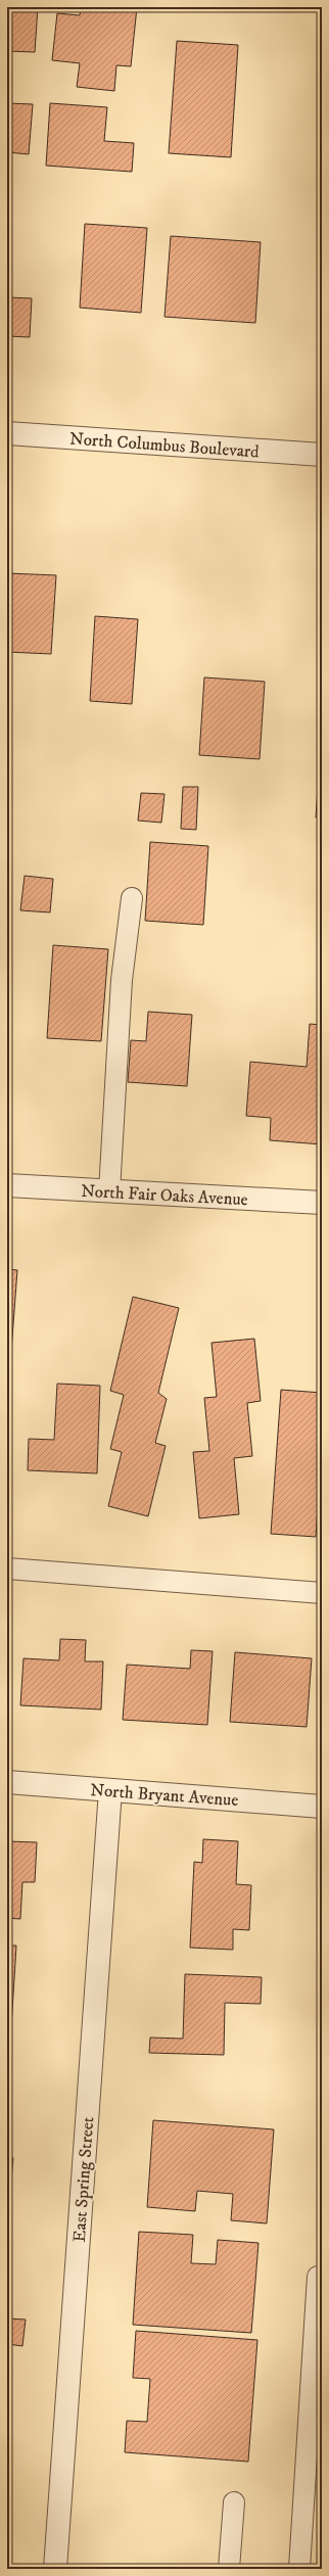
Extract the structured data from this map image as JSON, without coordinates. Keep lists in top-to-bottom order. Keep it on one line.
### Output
{"streets":{"street":["North Columbus Boulevard","North Fair Oaks Avenue","North Bryant Avenue","East Spring Street"]},"crossings":[["North Bryant Avenue","East Spring Street"]]}
